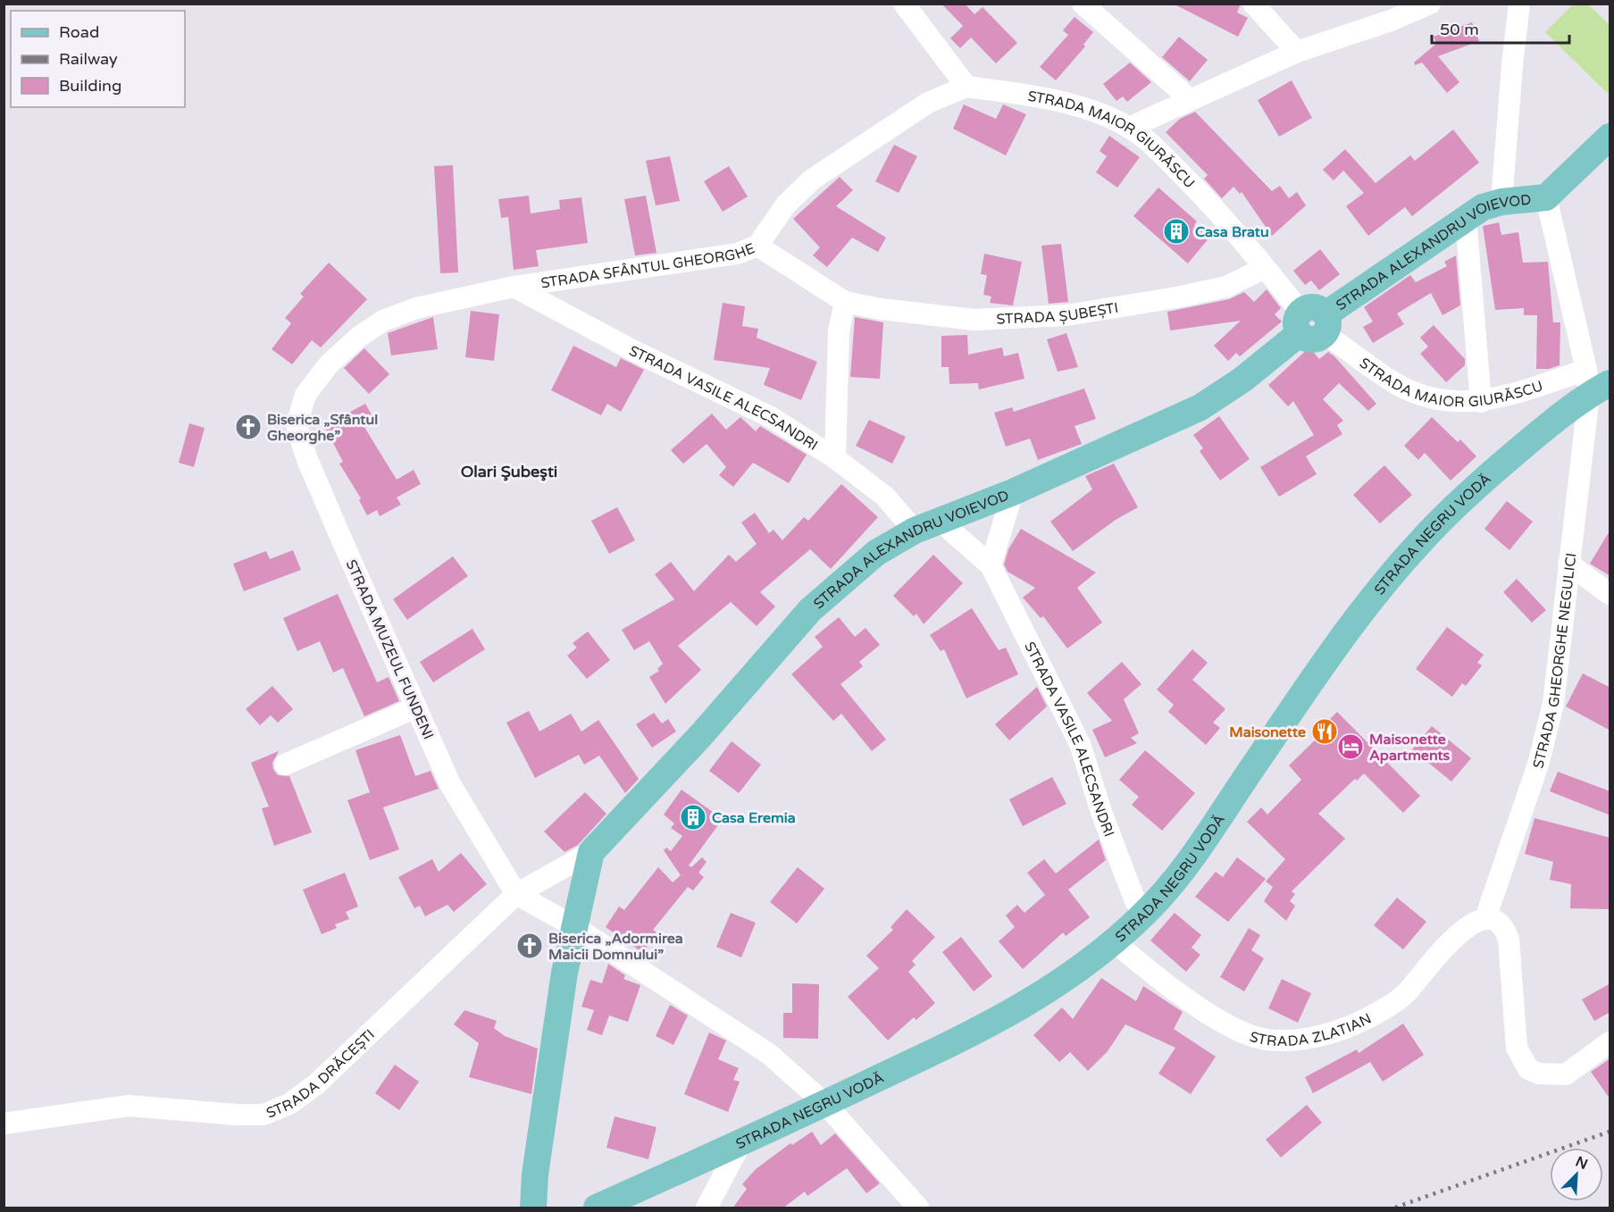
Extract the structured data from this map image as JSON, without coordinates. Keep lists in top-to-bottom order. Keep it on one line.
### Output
{"streets":{"main road":["STRADA ALEXANDRU VOIEVOD","STRADA NEGRU VODĂ"],"street":["STRADA MAIOR GIURĂSCU","STRADA SFÂNTUL GHEORGHE","STRADA ȘUBEȘTI","STRADA VASILE ALECSANDRI","STRADA MUZEUL FUNDENI","STRADA GHEORGHE NEGULICI","STRADA ZLATIAN","STRADA DRĂCEȘTI"]},"crossings":[["STRADA MAIOR GIURĂSCU","STRADA ALEXANDRU VOIEVOD"],["STRADA MAIOR GIURĂSCU","STRADA SFÂNTUL GHEORGHE"],["STRADA MAIOR GIURĂSCU","STRADA ȘUBEȘTI"],["STRADA MAIOR GIURĂSCU","STRADA NEGRU VODĂ"],["STRADA MAIOR GIURĂSCU","STRADA GHEORGHE NEGULICI"],["STRADA ALEXANDRU VOIEVOD","STRADA VASILE ALECSANDRI"],["STRADA ALEXANDRU VOIEVOD","STRADA DRĂCEȘTI"],["STRADA SFÂNTUL GHEORGHE","STRADA ȘUBEȘTI"],["STRADA SFÂNTUL GHEORGHE","STRADA VASILE ALECSANDRI"],["STRADA SFÂNTUL GHEORGHE","STRADA MUZEUL FUNDENI"],["STRADA VASILE ALECSANDRI","STRADA NEGRU VODĂ"],["STRADA NEGRU VODĂ","STRADA GHEORGHE NEGULICI"],["STRADA NEGRU VODĂ","STRADA ZLATIAN"],["STRADA MUZEUL FUNDENI","STRADA DRĂCEȘTI"],["STRADA GHEORGHE NEGULICI","STRADA ZLATIAN"]],"districts":["Olari Şubeşti"],"places":{"building":["Casa Bratu","Casa Eremia"],"church":["Biserica „Sfântul Gheorghe”","Biserica „Adormirea Maicii Domnului”"],"restaurant":["Maisonette"],"hotel":["Maisonette Apartments"]},"legend":["Road","Railway","Building"],"scale_bar":"50 m","north":"top right"}
